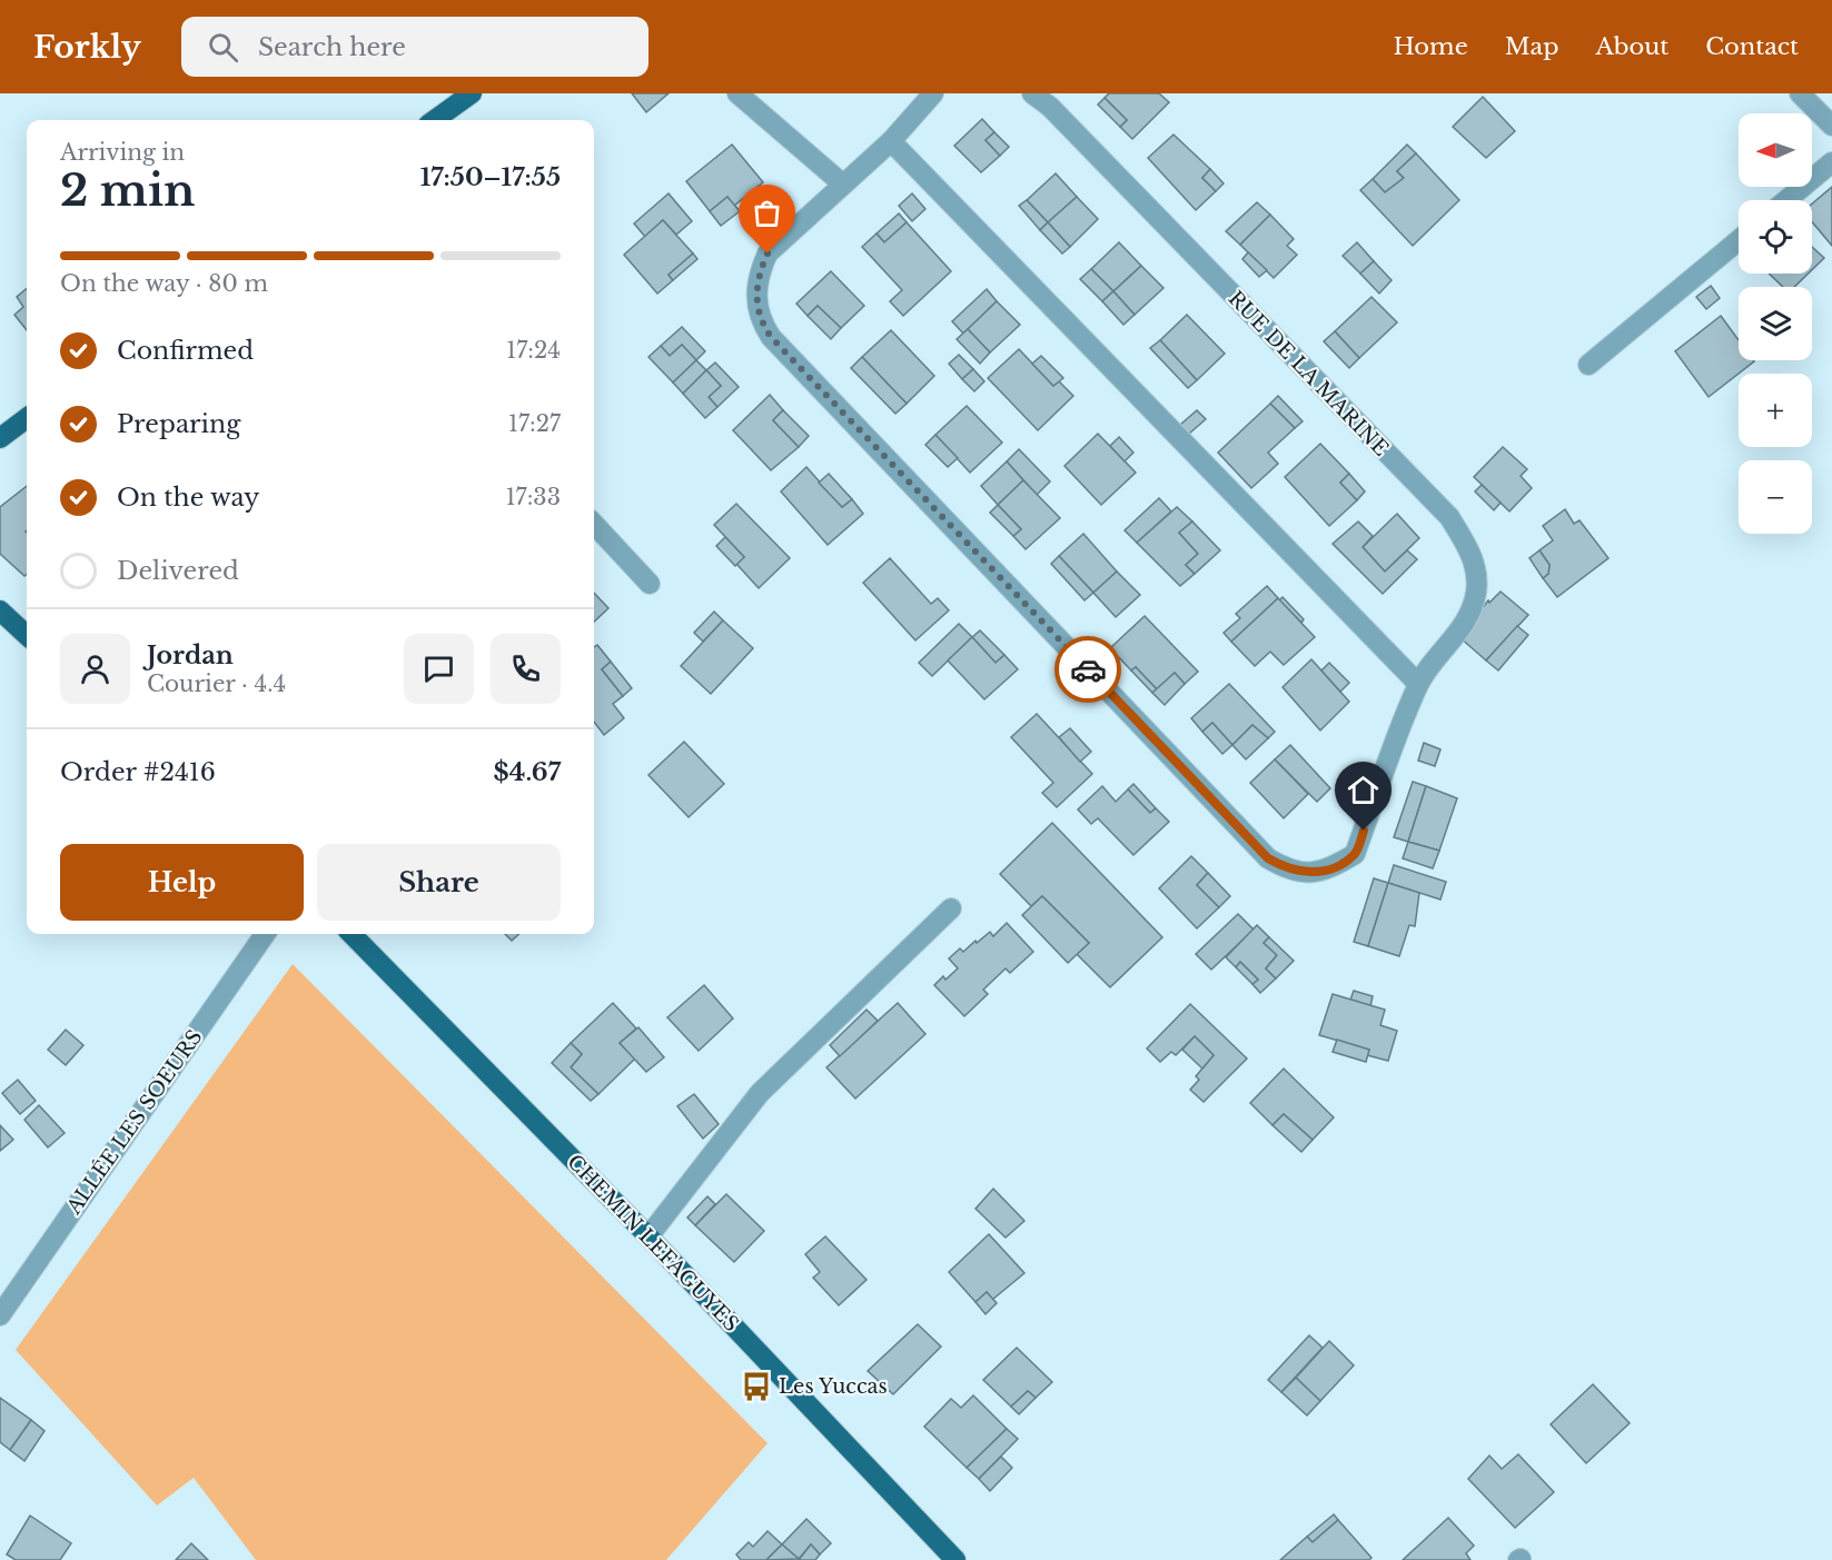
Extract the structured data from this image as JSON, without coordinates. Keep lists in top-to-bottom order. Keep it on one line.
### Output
{"streets":{"main road":["CHEMIN LEFAGUYES"],"street":["RUE DE LA MARINE","ALLÉE LES SOEURS"]},"places":{"bus stop":["Les Yuccas"]},"north":"left","page":{"header":"Forkly","search":"Search here","nav":["Home","Map","About","Contact"],"map_buttons":["+","−"],"heading":["2 min","Arriving in","17:50–17:55"],"panel":["Jordan","Courier · 4.4","Order #2416","$4.67"],"bar":"On the way · 80 m","list":[["Confirmed","17:24"],["Preparing","17:27"],["On the way","17:33"],"Delivered"],"buttons":["Help","Share"]}}
